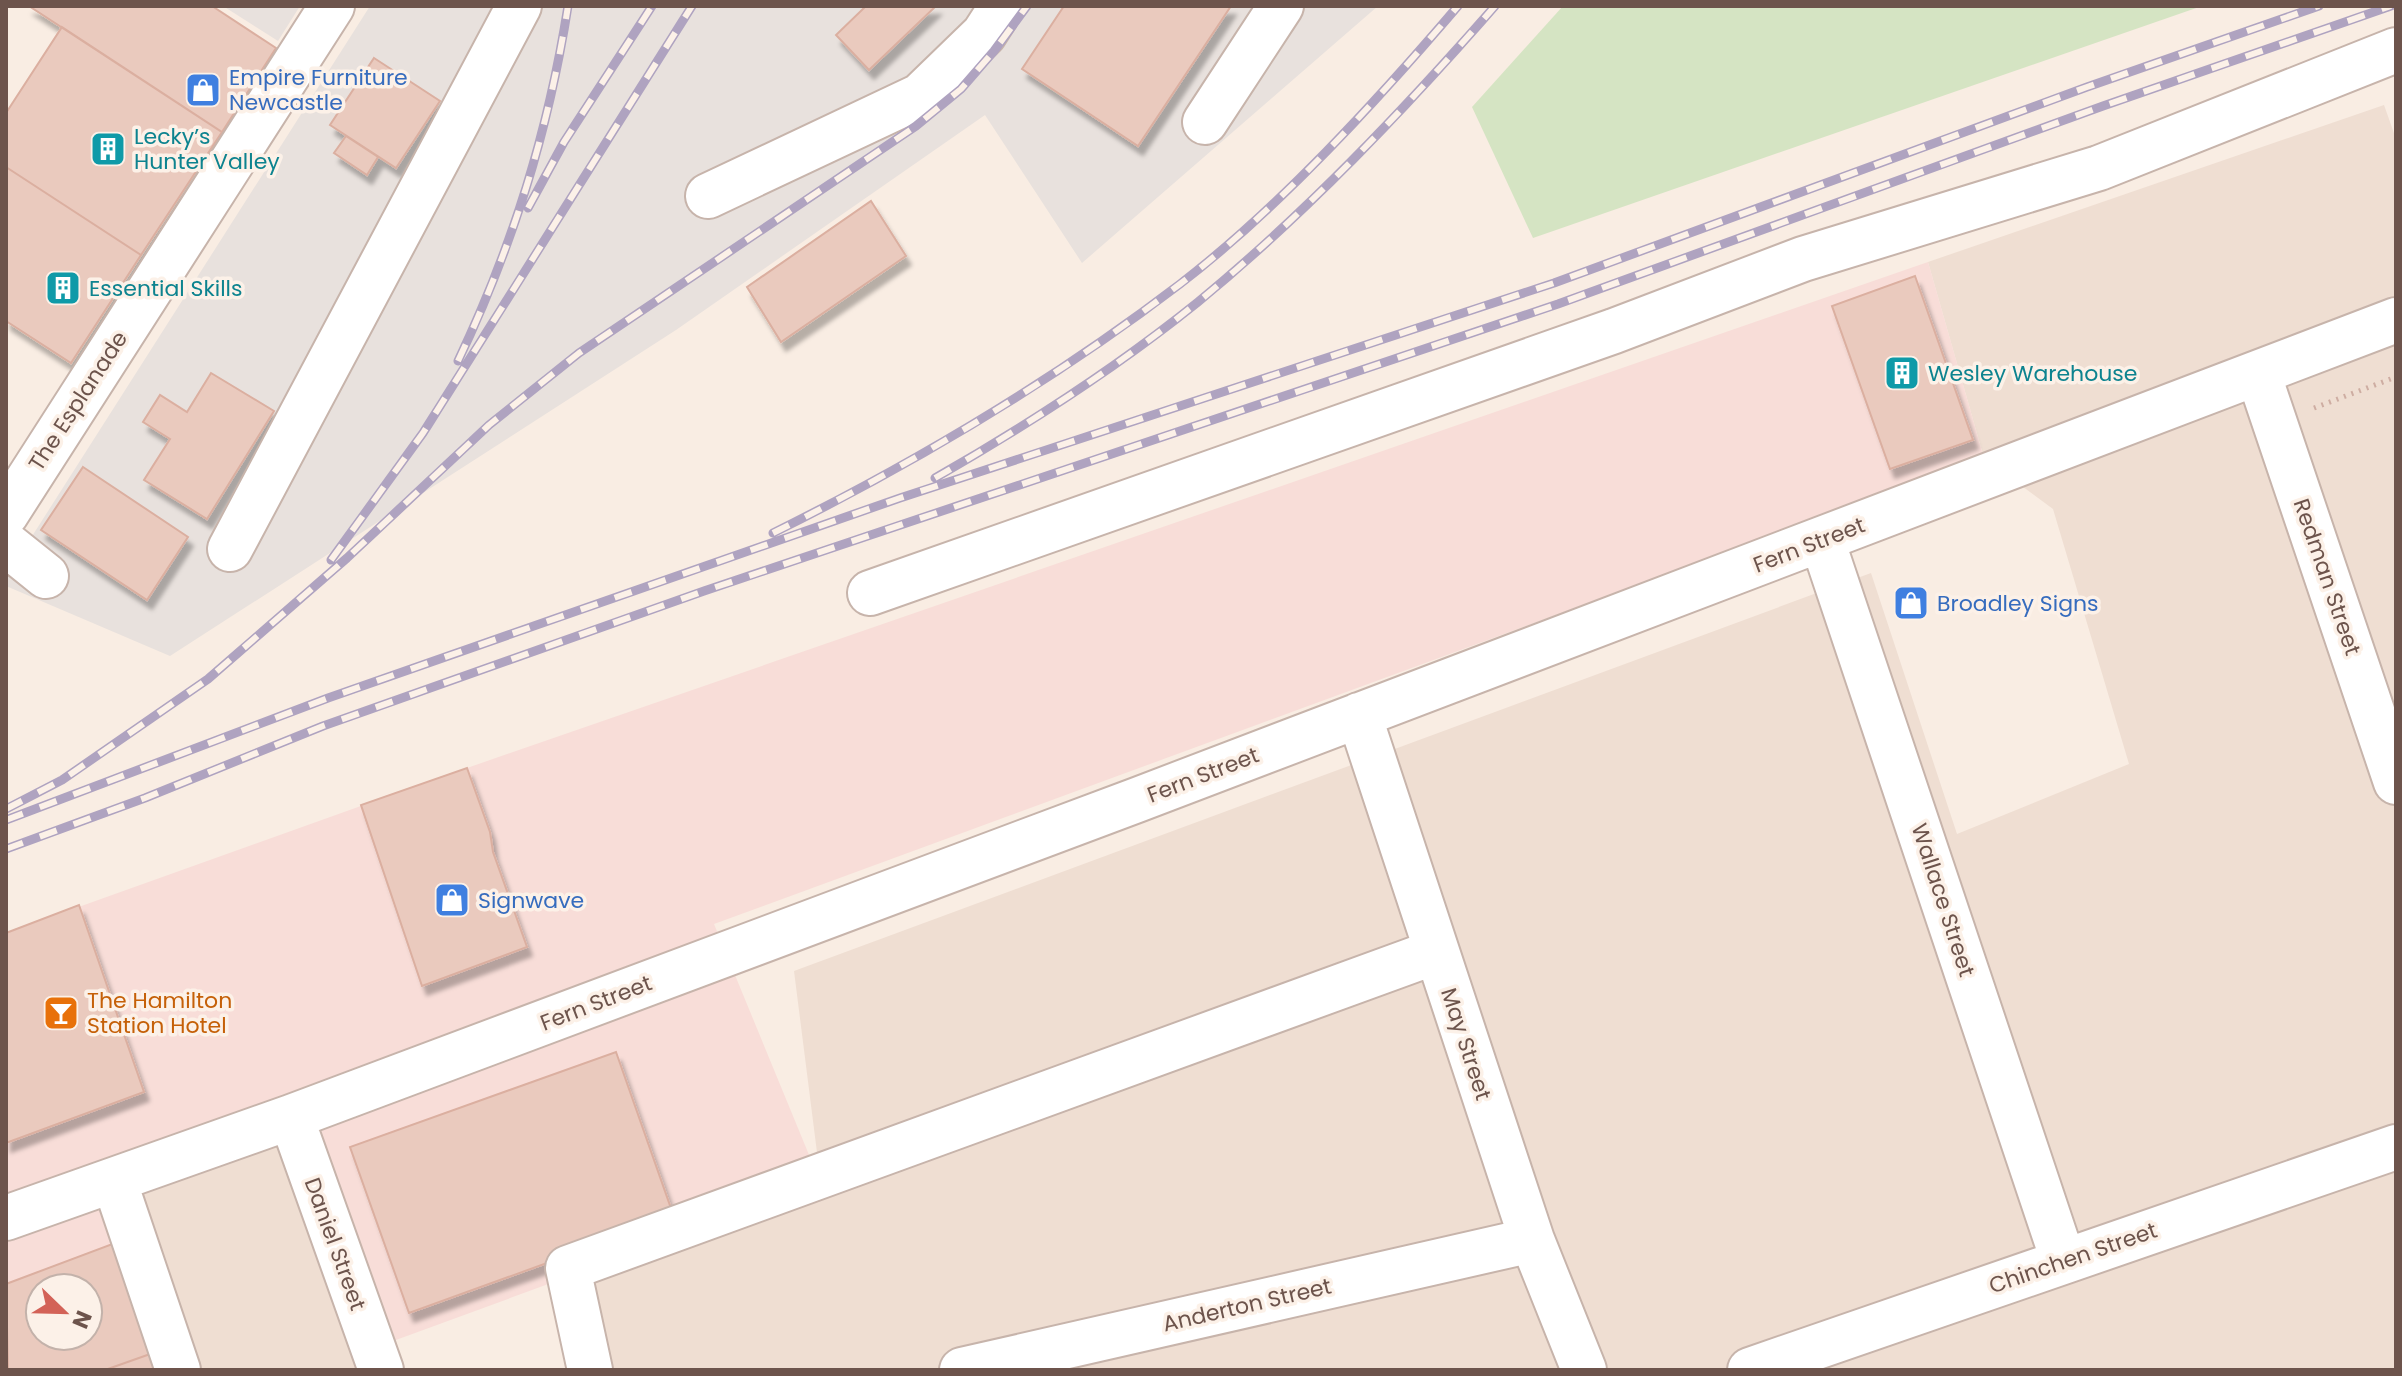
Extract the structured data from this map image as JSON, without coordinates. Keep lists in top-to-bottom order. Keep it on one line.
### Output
{"streets":{"street":["The Esplanade","Fern Street","Redman Street","Wallace Street","May Street","Daniel Street","Chinchen Street","Anderton Street"]},"crossings":[["Fern Street","Redman Street"],["Fern Street","Wallace Street"],["Fern Street","May Street"],["Fern Street","Daniel Street"],["Wallace Street","Chinchen Street"],["May Street","Anderton Street"]],"places":{"shop":["Empire Furniture Newcastle","Broadley Signs","Signwave"],"building":["Lecky’s Hunter Valley","Essential Skills","Wesley Warehouse"],"bar":["The Hamilton Station Hotel"]},"north":"bottom right"}
